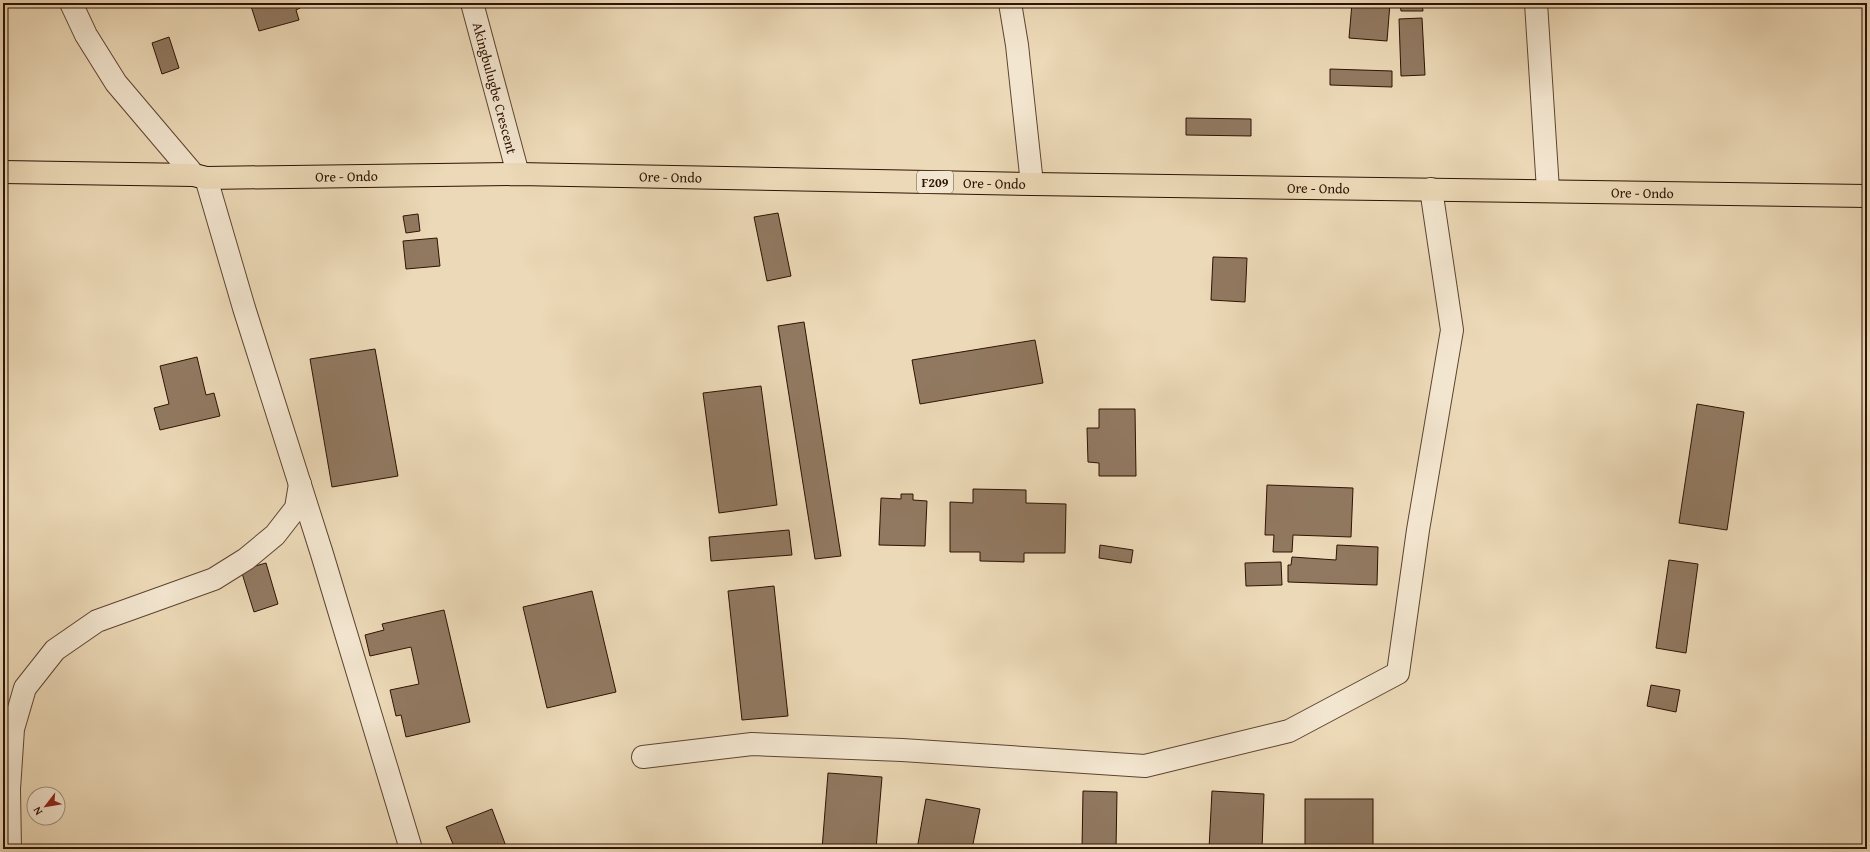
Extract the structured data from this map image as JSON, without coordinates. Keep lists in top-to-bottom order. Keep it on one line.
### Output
{"streets":{"main road":["Ore - Ondo","F209"],"street":["Akingbulugbe Crescent"]},"crossings":[["Akingbulugbe Crescent","Ore - Ondo"]],"north":"bottom left"}
